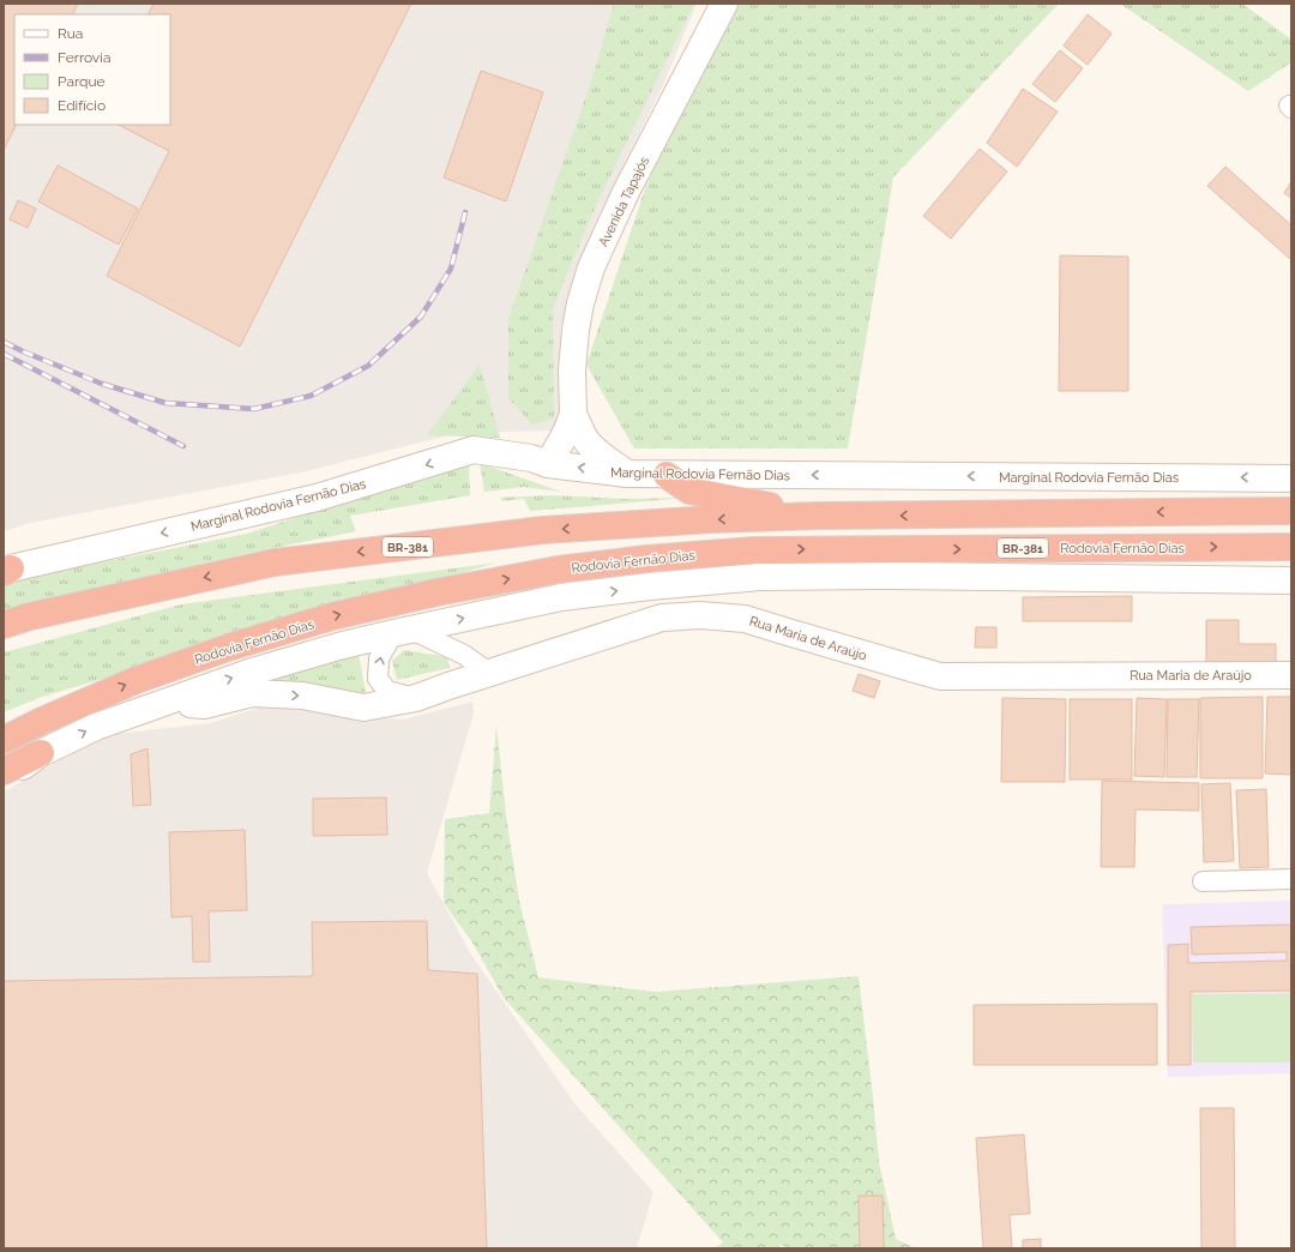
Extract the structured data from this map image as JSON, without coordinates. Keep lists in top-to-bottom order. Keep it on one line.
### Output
{"streets":{"highway":["BR-381","Rodovia Fernão Dias"],"main road":["Avenida Tapajós","Marginal Rodovia Fernão Dias","Rua Maria de Araújo"]},"crossings":[["Avenida Tapajós","Marginal Rodovia Fernão Dias"],["Marginal Rodovia Fernão Dias","BR-381"],["BR-381","Rua Maria de Araújo"]],"legend":["Rua","Ferrovia","Parque","Edifício"]}
